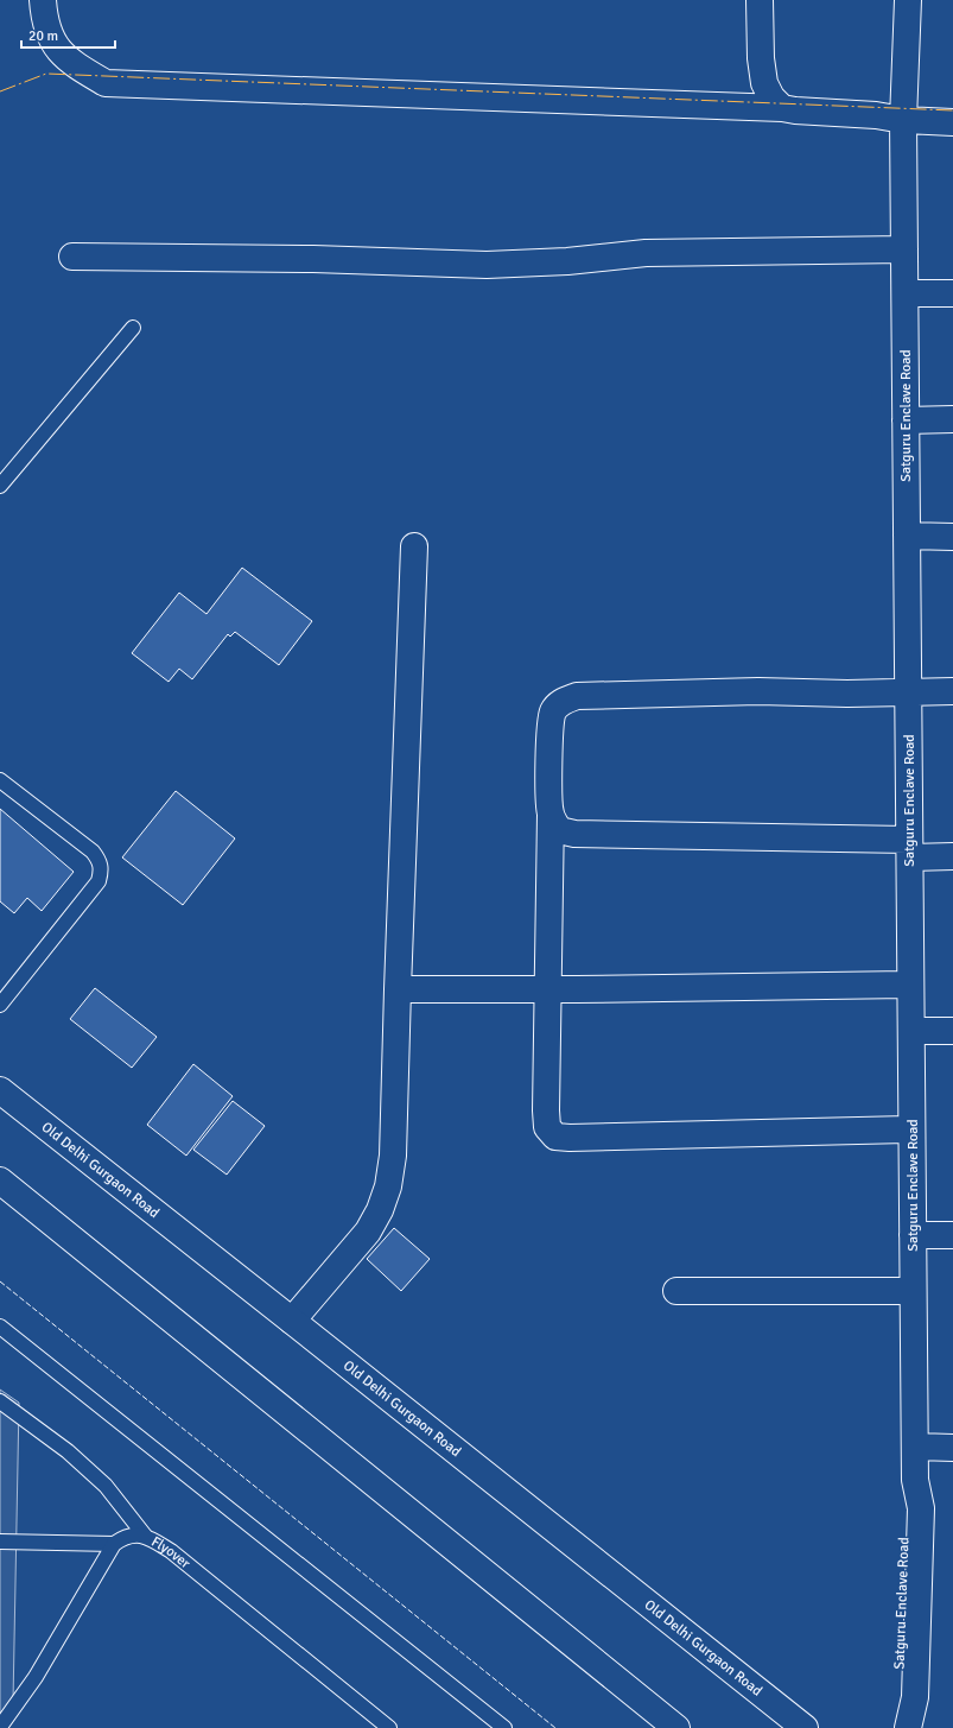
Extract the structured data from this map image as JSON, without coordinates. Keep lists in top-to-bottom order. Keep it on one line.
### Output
{"streets":{"street":["Satguru Enclave Road","Old Delhi Gurgaon Road"],"lane":["Flyover"]},"scale_bar":"20 m"}
